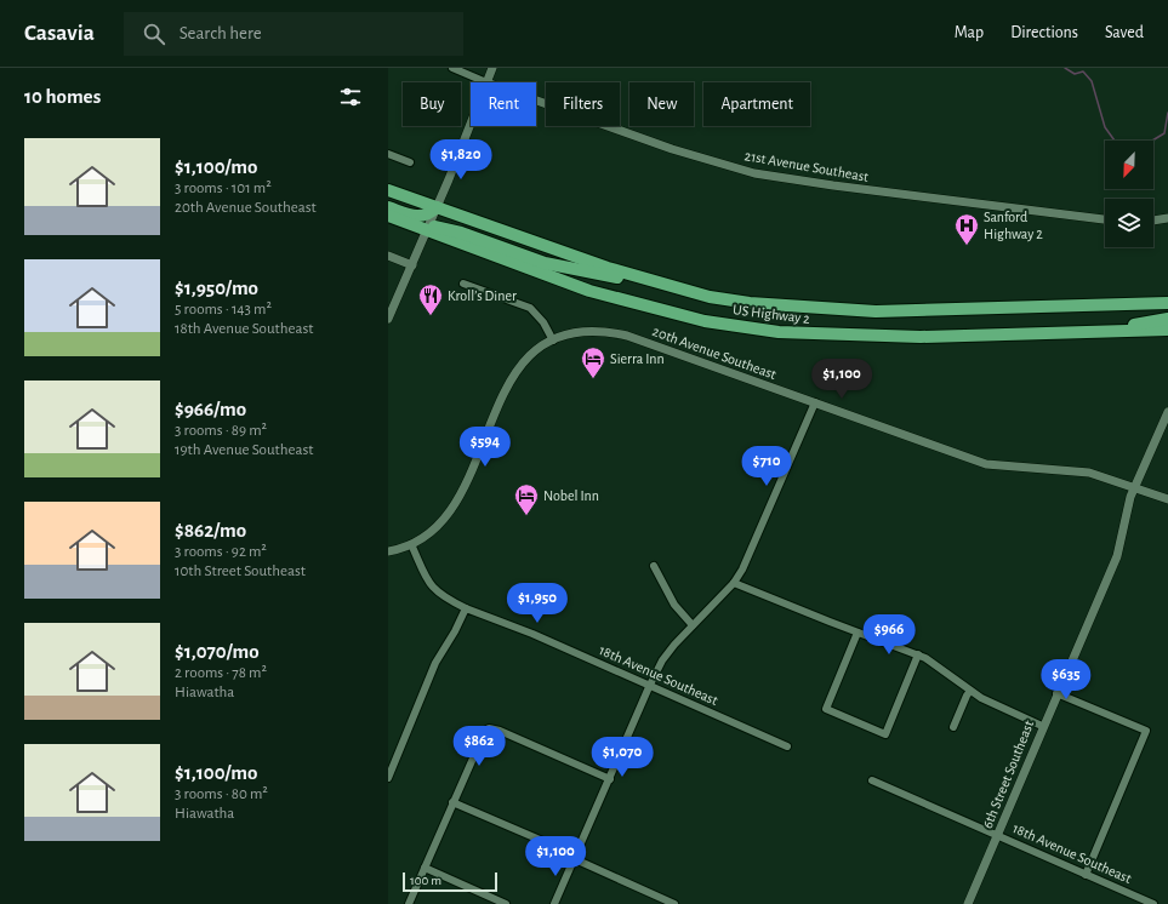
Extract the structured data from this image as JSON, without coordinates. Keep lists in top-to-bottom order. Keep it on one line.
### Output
{"streets":{"highway":["US Highway 2"],"street":["21st Avenue Southeast","20th Avenue Southeast","18th Avenue Southeast","6th Street Southeast"]},"crossings":[["20th Avenue Southeast","6th Street Southeast"],["18th Avenue Southeast","6th Street Southeast"]],"places":{"hospital":["Sanford Highway 2"],"restaurant":["Kroll’s Diner"],"hotel":["Sierra Inn","Nobel Inn"]},"scale_bar":"100 m","north":"bottom left","page":{"header":"Casavia","search":"Search here","nav":["Map","Directions","Saved"],"heading":"10 homes","chip":["Buy","Rent","Filters","New","Apartment"],"list":[{"name":"$1,100/mo","note":"3 rooms · 101 m² · 20th Avenue Southeast"},{"name":"$1,950/mo","note":"5 rooms · 143 m² · 18th Avenue Southeast"},{"name":"$966/mo","note":"3 rooms · 89 m² · 19th Avenue Southeast"},{"name":"$862/mo","note":"3 rooms · 92 m² · 10th Street Southeast"},{"name":"$1,070/mo","note":"2 rooms · 78 m² · Hiawatha"},{"name":"$1,100/mo","note":"3 rooms · 80 m² · Hiawatha"}],"price":["$1,820","$1,100","$594","$710","$1,950","$966","$635","$862","$1,070","$1,100"],"scale":"100 m"}}
